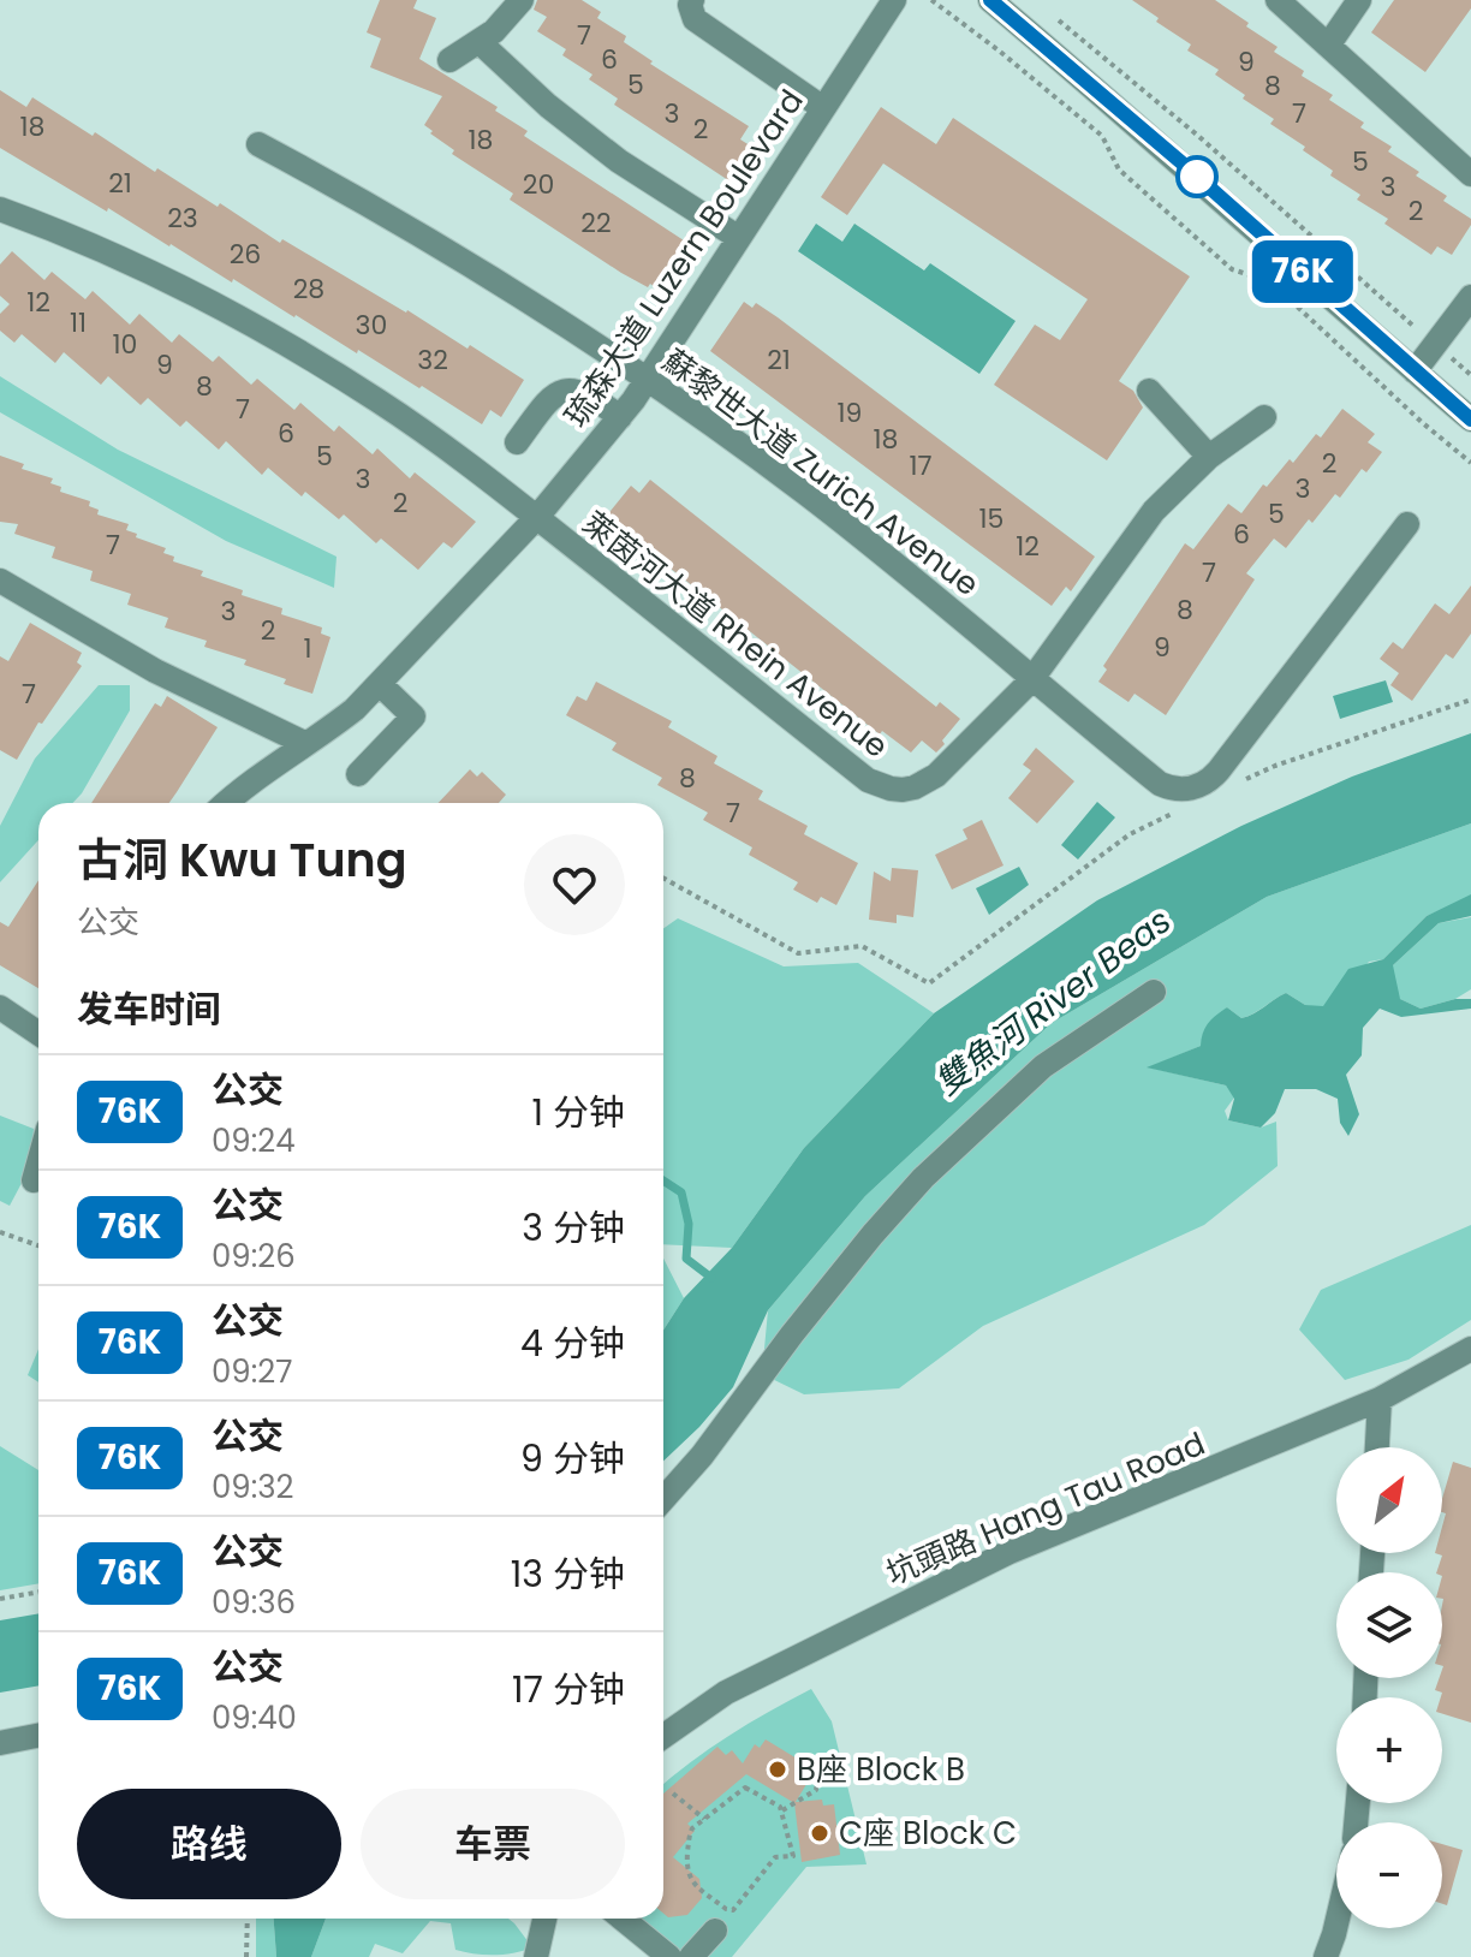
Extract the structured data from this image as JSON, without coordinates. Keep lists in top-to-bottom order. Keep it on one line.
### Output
{"streets":{"street":["琉森大道 Luzern Boulevard","蘇黎世大道 Zurich Avenue","萊茵河大道 Rhein Avenue","坑頭路 Hang Tau Road"]},"crossings":[["琉森大道 Luzern Boulevard","蘇黎世大道 Zurich Avenue"],["琉森大道 Luzern Boulevard","萊茵河大道 Rhein Avenue"],["蘇黎世大道 Zurich Avenue","萊茵河大道 Rhein Avenue"]],"water":["雙魚河 River Beas"],"places":["B座 Block B","C座 Block C"],"lines":["bus line 76K"],"house_numbers":["7","6","9","5","8","3","7","18","2","18","5","21","20","3","2","23","22","26","28","12","11","30","10","32","21","9","8","7","19","6","18","5","2","17","3","3","2","5","15","6","7","12","7","8","3","2","9","1","7","8","7"],"north":"top right","page":{"on_map":"76K","heading":[["古洞 Kwu Tung","公交"],"发车时间"],"list":[{"mark":"76K","name":"公交","note":"09:24","value":"1 分钟"},{"mark":"76K","name":"公交","note":"09:26","value":"3 分钟"},{"mark":"76K","name":"公交","note":"09:27","value":"4 分钟"},{"mark":"76K","name":"公交","note":"09:32","value":"9 分钟"},{"mark":"76K","name":"公交","note":"09:36","value":"13 分钟"},{"mark":"76K","name":"公交","note":"09:40","value":"17 分钟"}],"map_buttons":["+","−"],"buttons":["路线","车票"]}}
